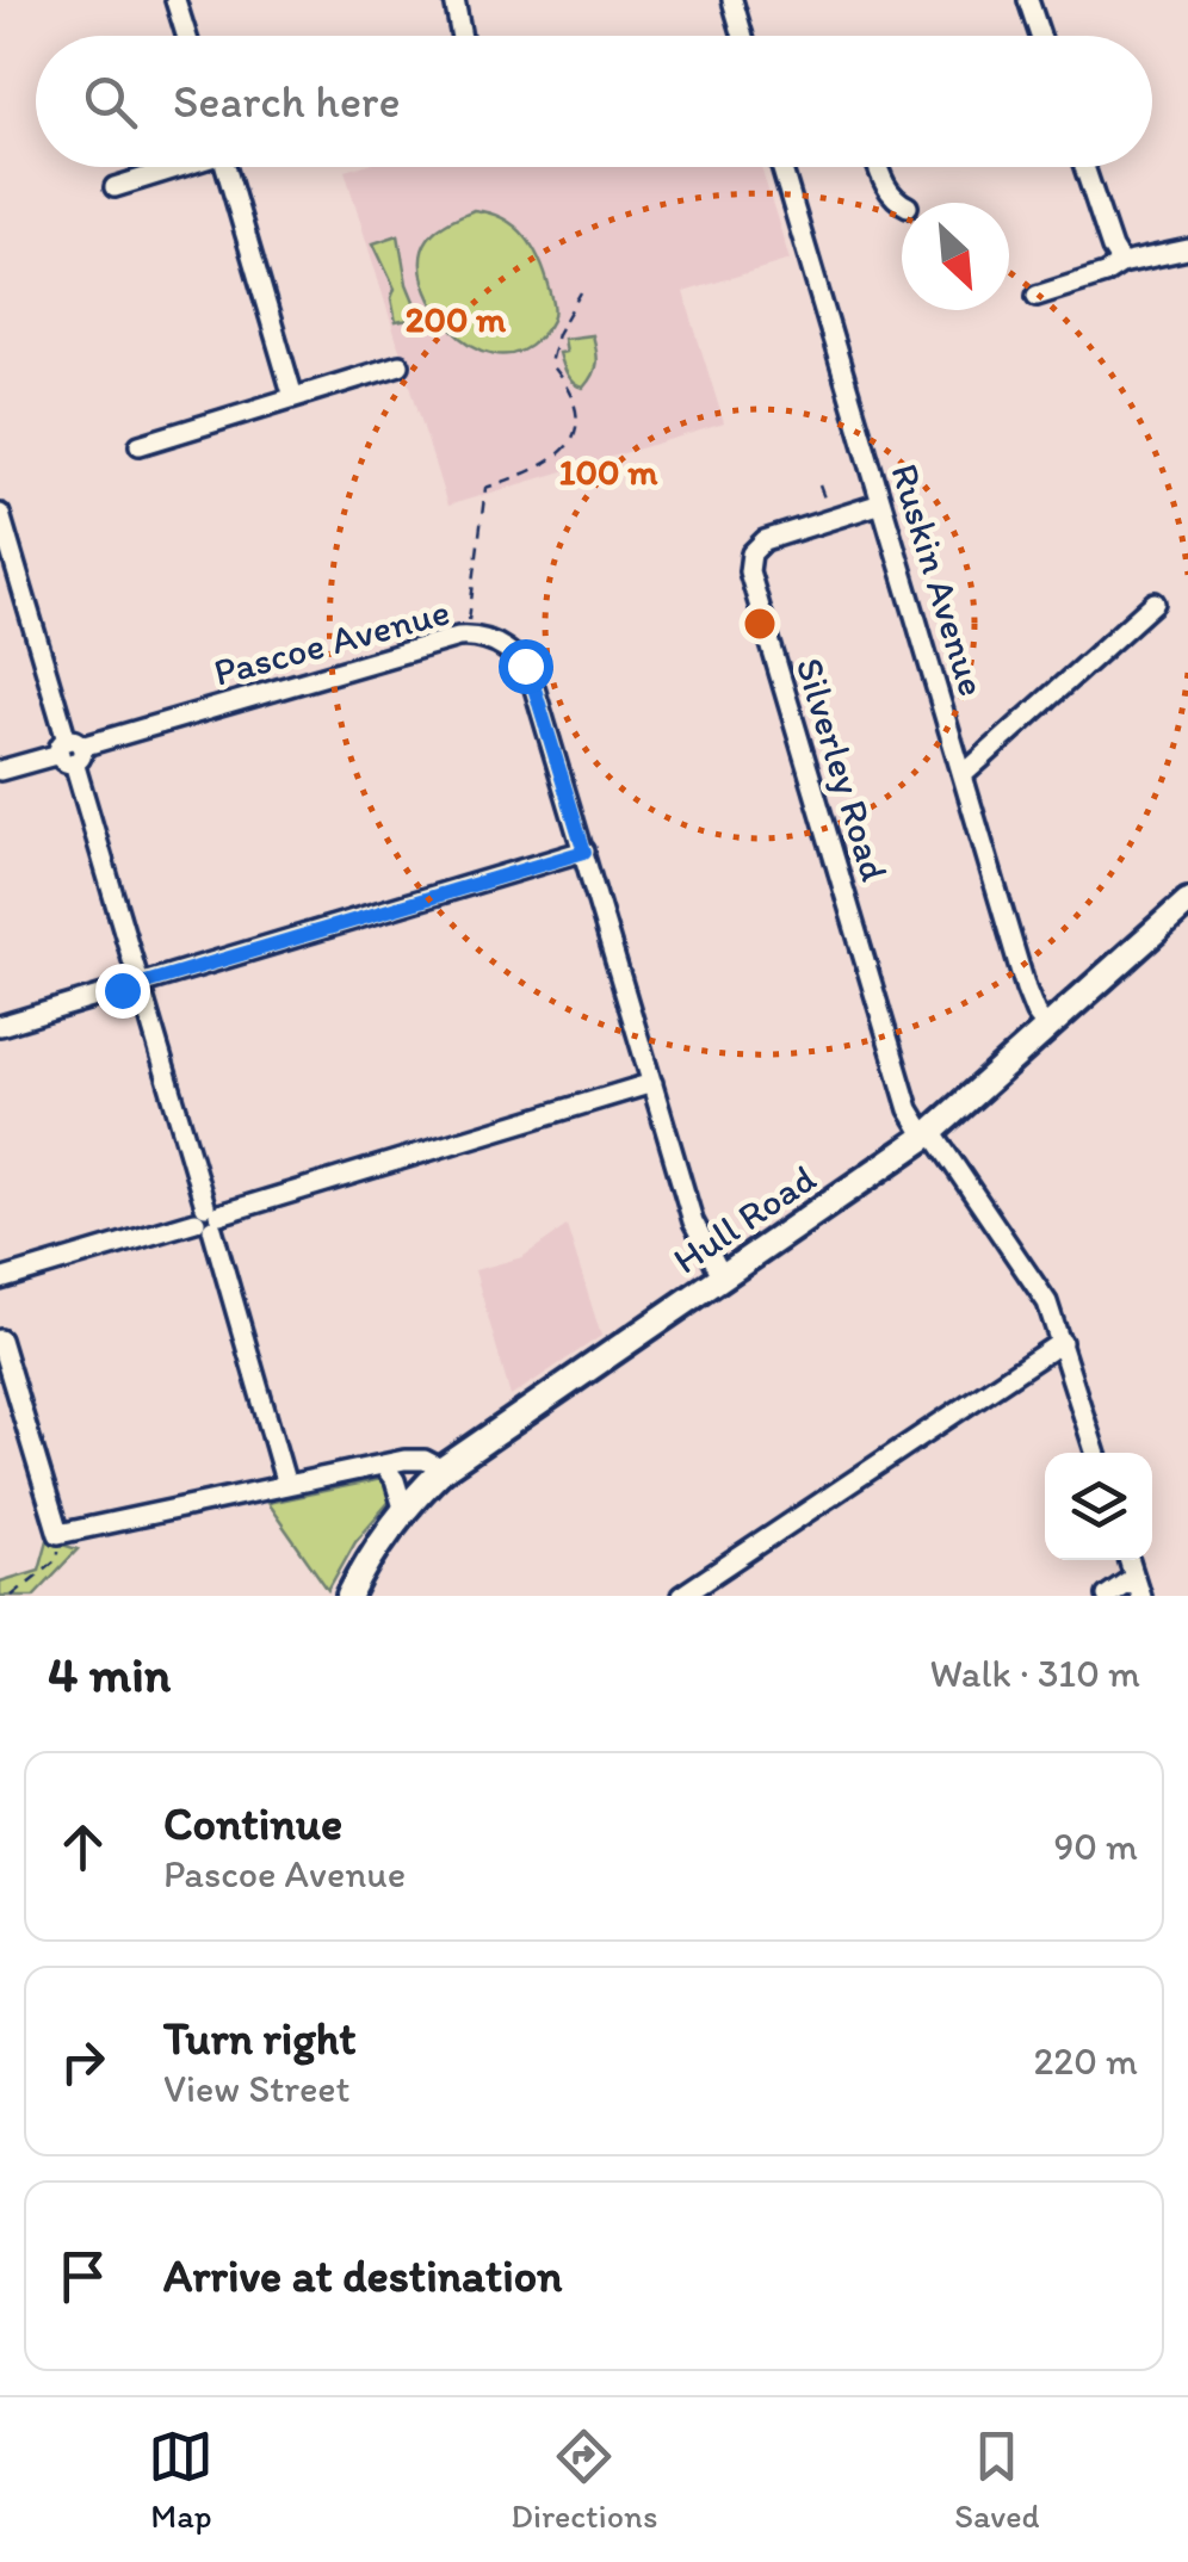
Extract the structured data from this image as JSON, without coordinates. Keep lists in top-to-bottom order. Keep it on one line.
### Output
{"streets":{"main road":["Hull Road"],"street":["Ruskin Avenue","Pascoe Avenue","Silverley Road"]},"crossings":[["Ruskin Avenue","Silverley Road"],["Ruskin Avenue","Hull Road"],["Pascoe Avenue","Hull Road"],["Silverley Road","Hull Road"]],"north":"bottom right","page":{"search":"Search here","heading":["4 min","Walk · 310 m"],"list":[["Continue","Pascoe Avenue","90 m"],["Turn right","View Street","220 m"],"Arrive at destination"],"nav":["Map","Directions","Saved"]},"rings":["200 m","100 m"]}
